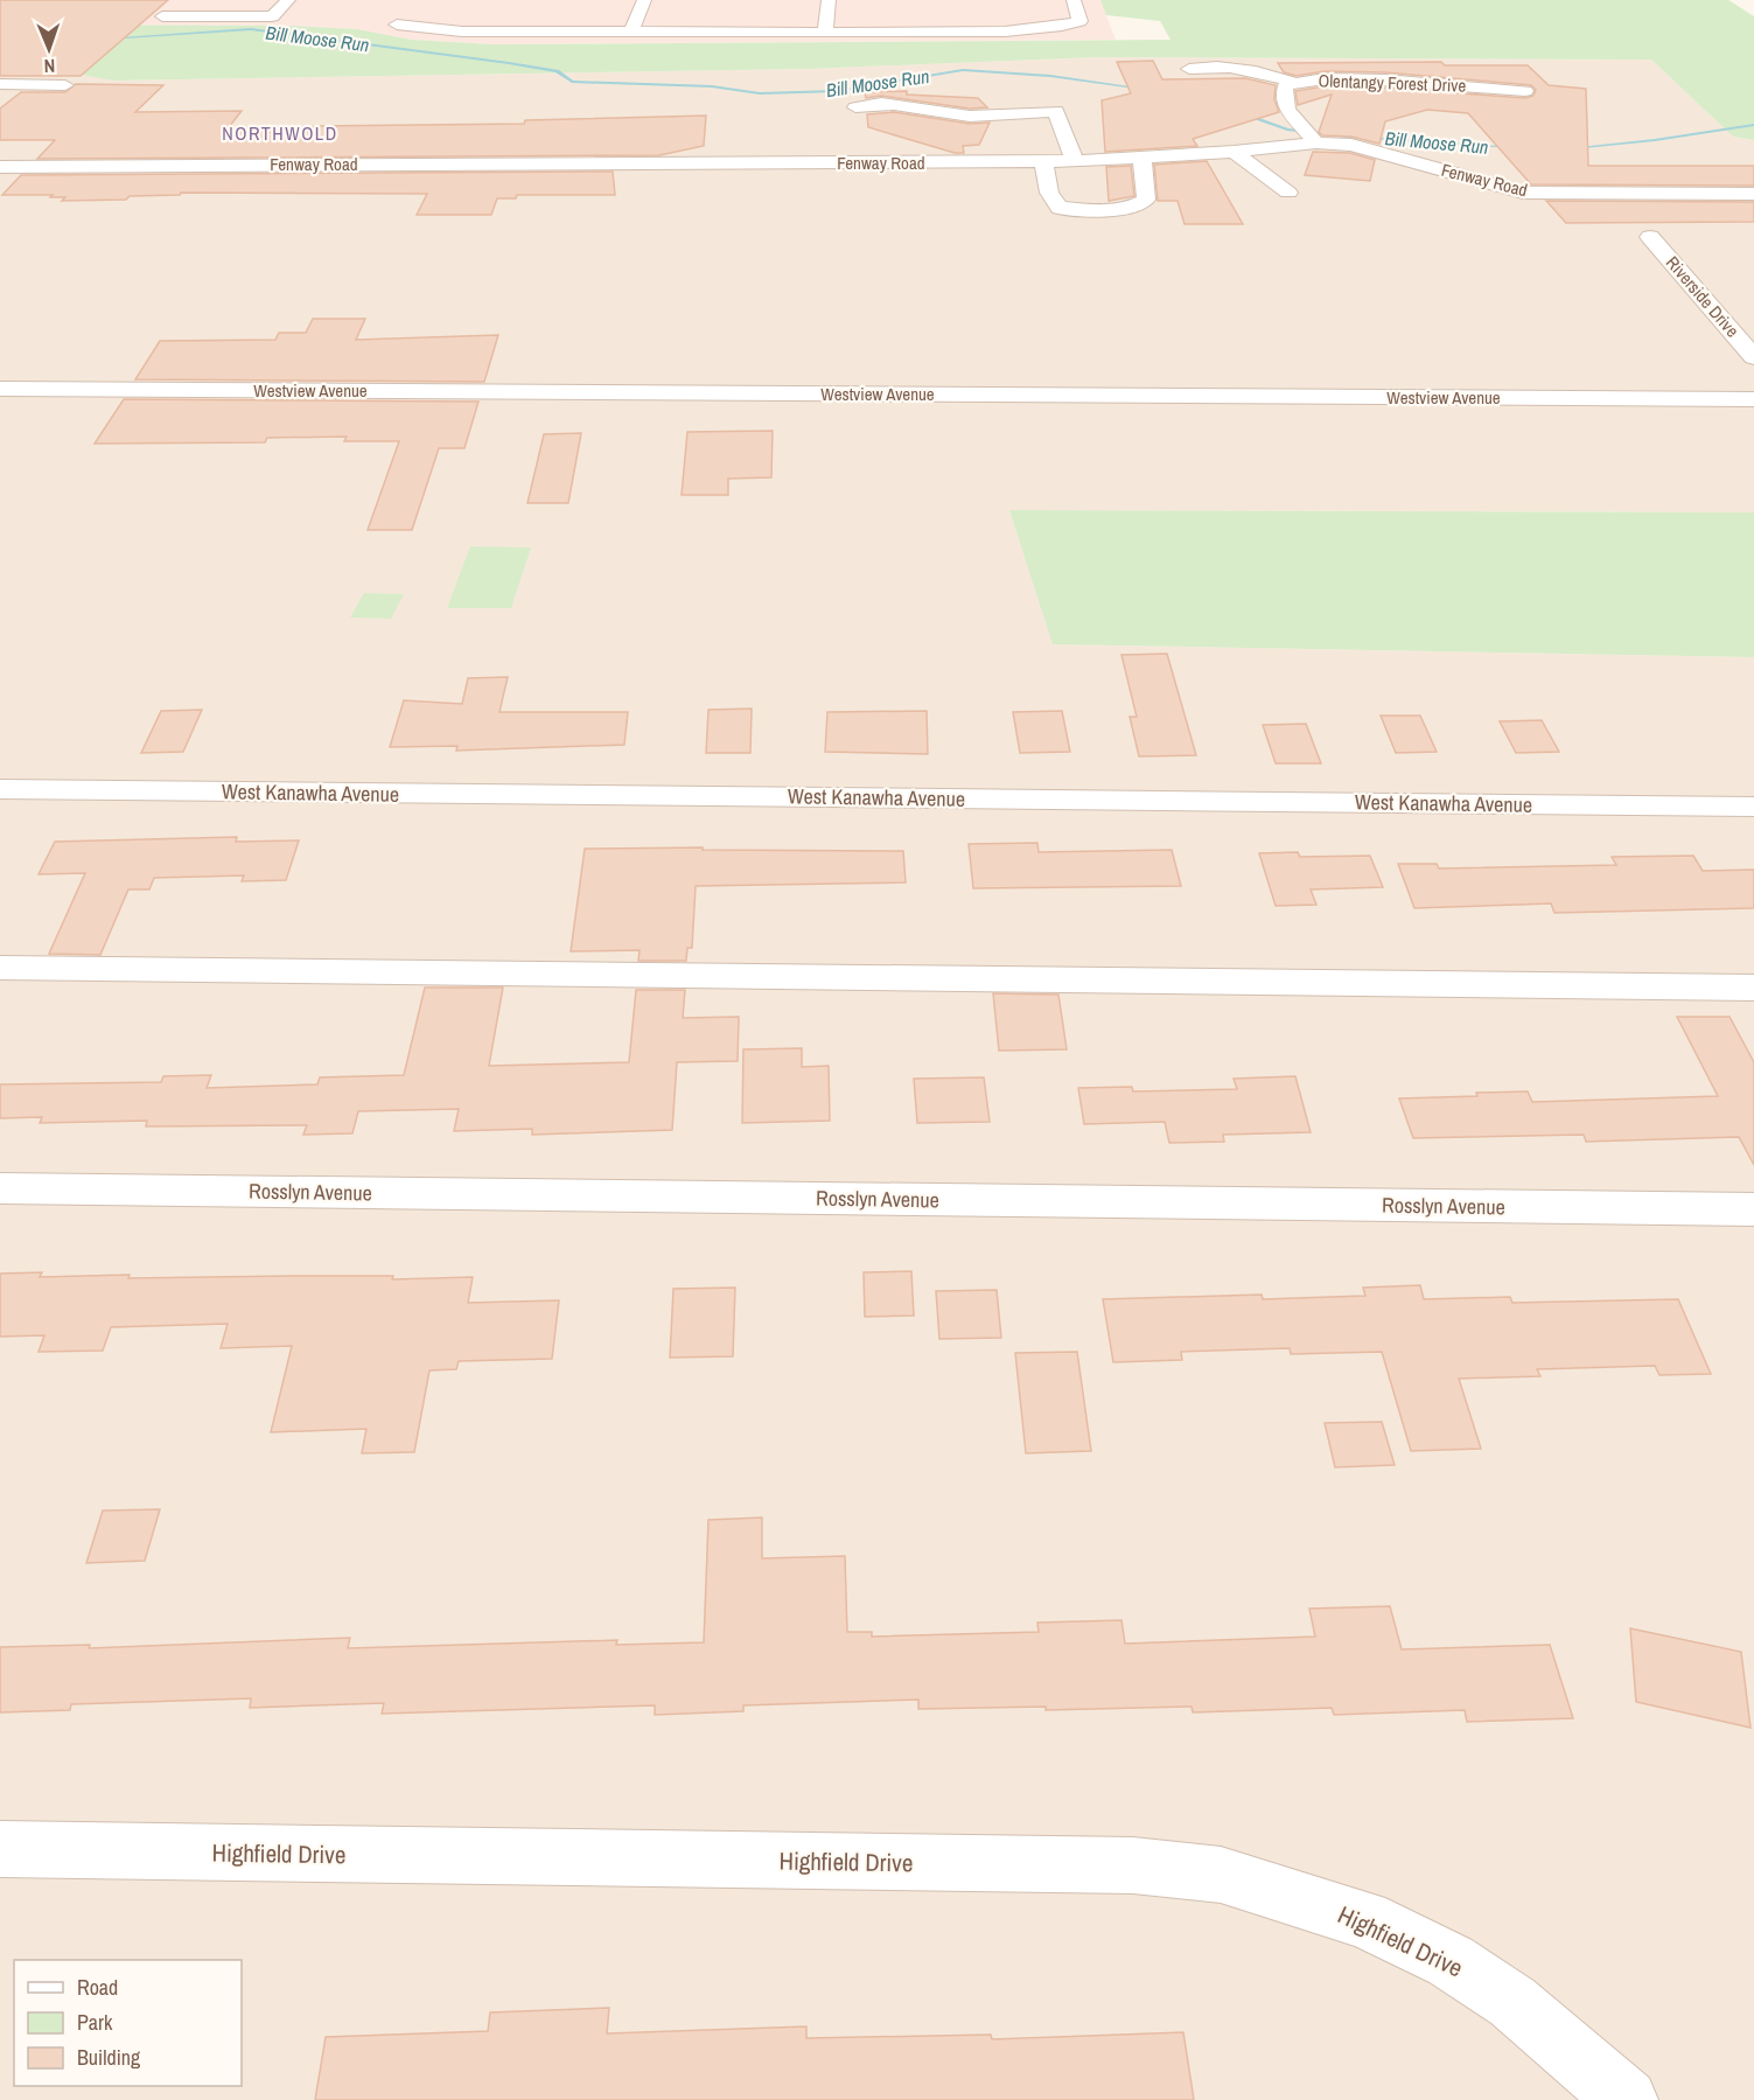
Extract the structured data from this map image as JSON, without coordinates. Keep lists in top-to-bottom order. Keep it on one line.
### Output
{"streets":{"street":["Olentangy Forest Drive","Fenway Road","Riverside Drive","Westview Avenue","West Kanawha Avenue","Rosslyn Avenue","Highfield Drive"]},"crossings":[["Olentangy Forest Drive","Fenway Road"]],"districts":["NORTHWOLD"],"water":["Bill Moose Run"],"legend":["Road","Park","Building"],"north":"bottom"}
